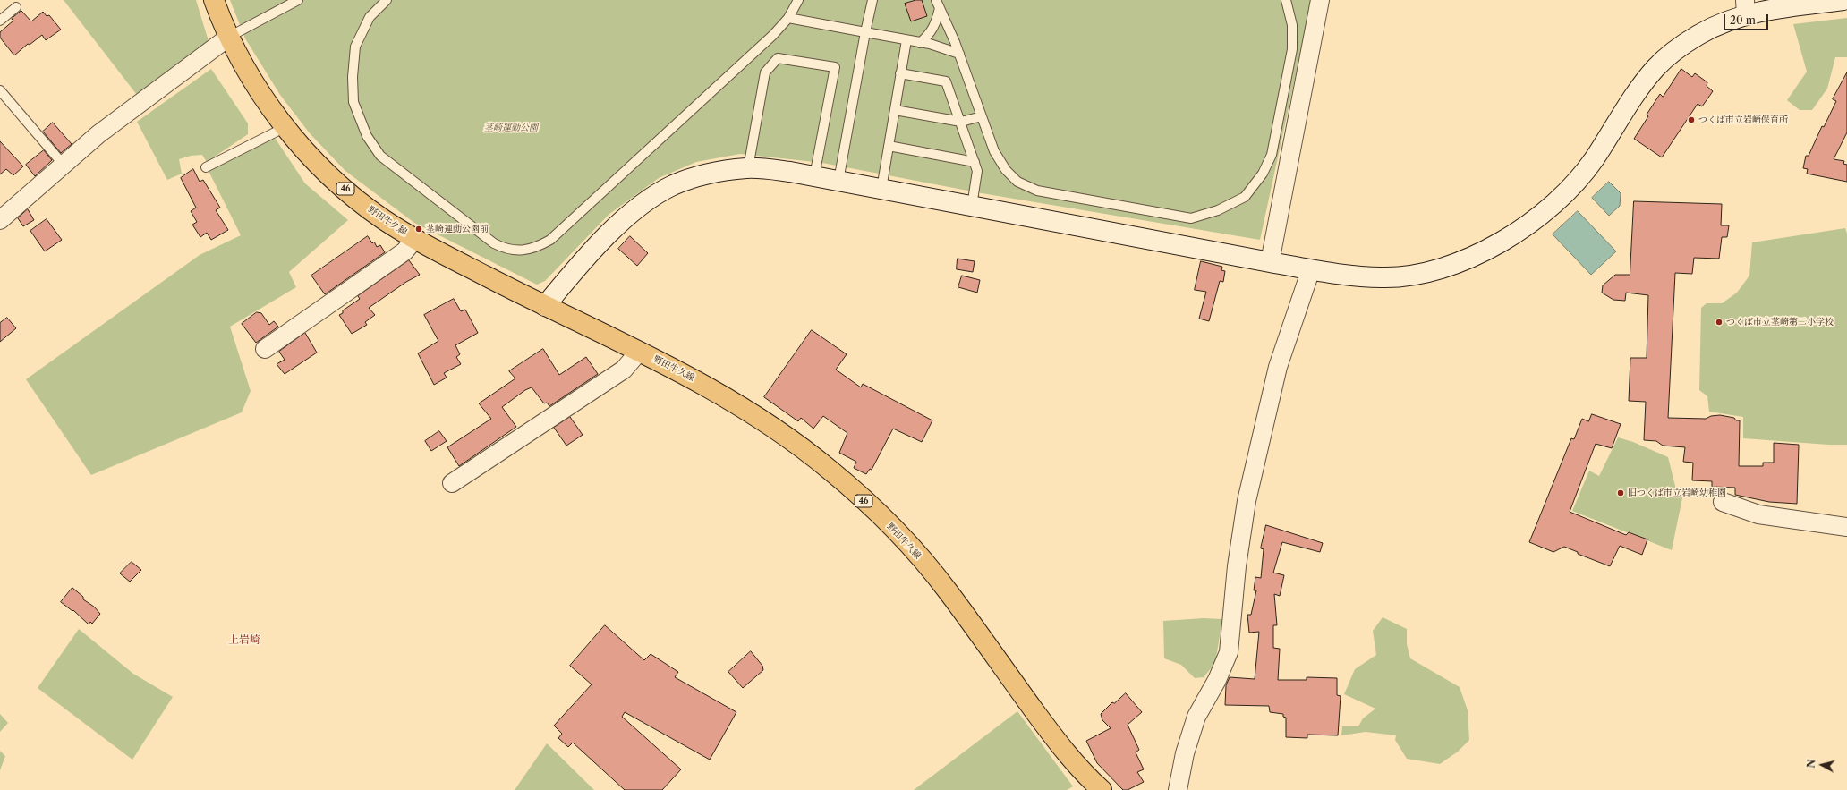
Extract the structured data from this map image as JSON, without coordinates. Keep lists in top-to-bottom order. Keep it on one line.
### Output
{"streets":{"main road":["46","野田牛久線"]},"districts":["上岩崎"],"parks":["茎崎運動公園"],"places":["つくば市立岩崎保育所","茎崎運動公園前","つくば市立茎崎第二小学校","旧つくば市立岩崎幼稚園"],"scale_bar":"20 m","north":"left"}
